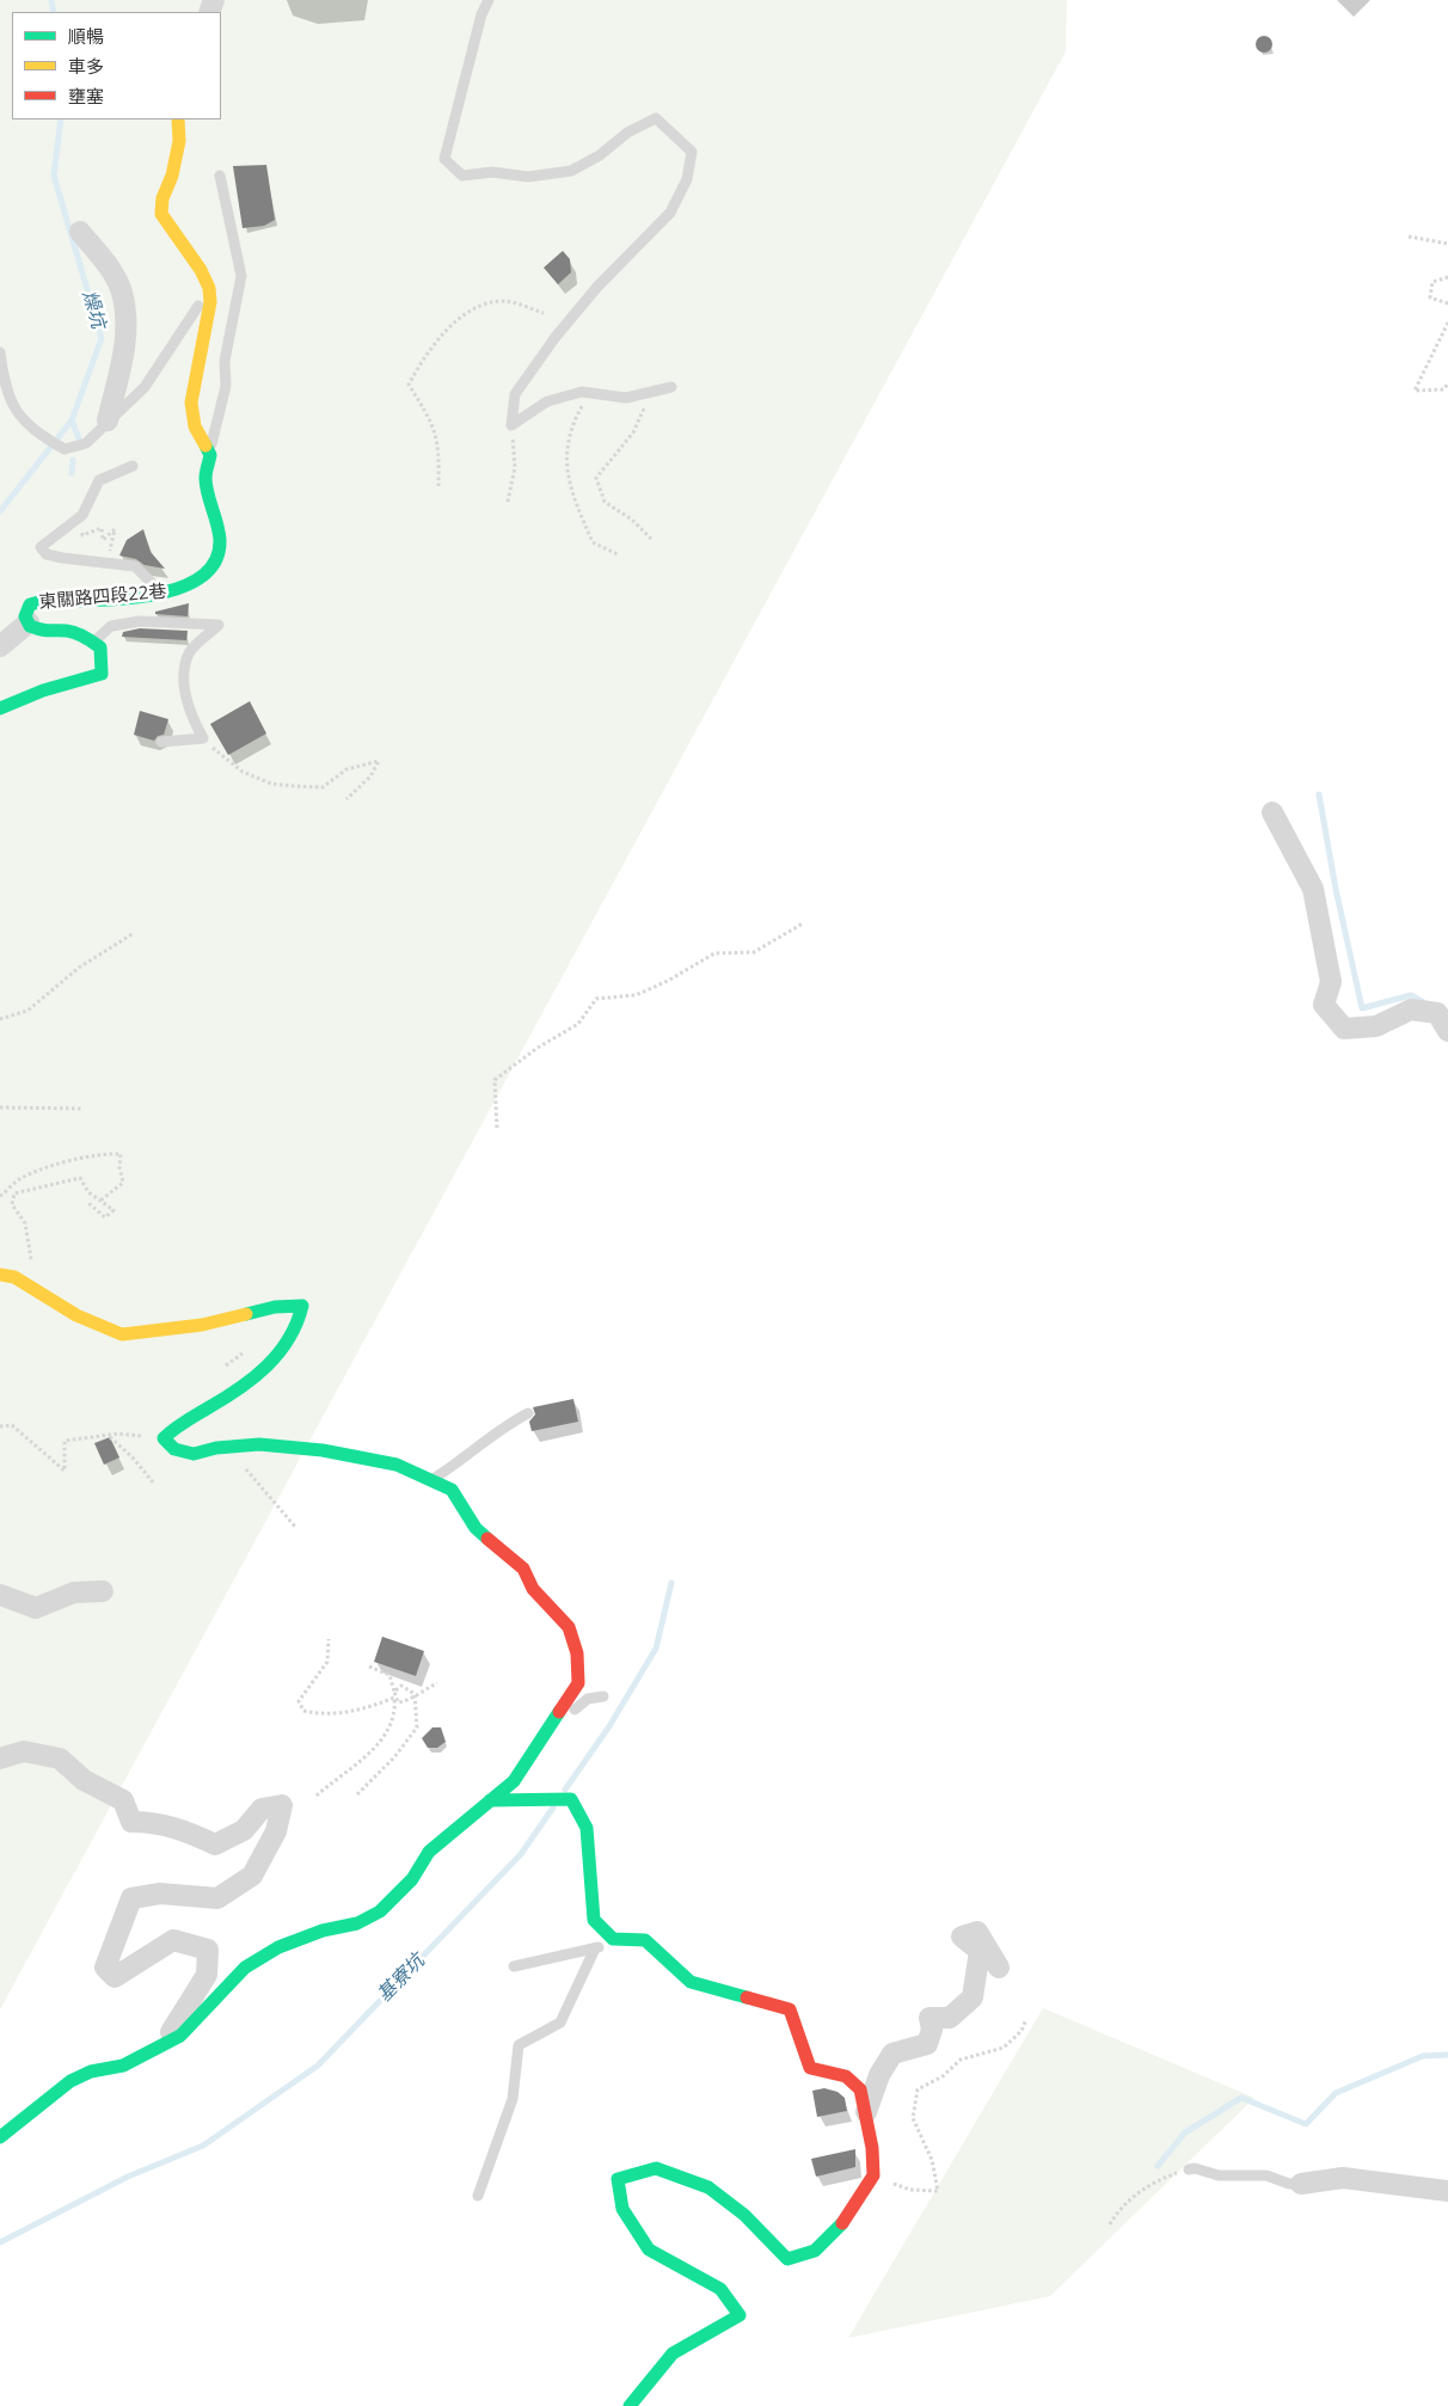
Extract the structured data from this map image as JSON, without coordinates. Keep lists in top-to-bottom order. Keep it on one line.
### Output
{"streets":{"street":["東關路四段22巷"]},"water":["燥坑","基寮坑"],"legend":["順暢","車多","壅塞"]}
